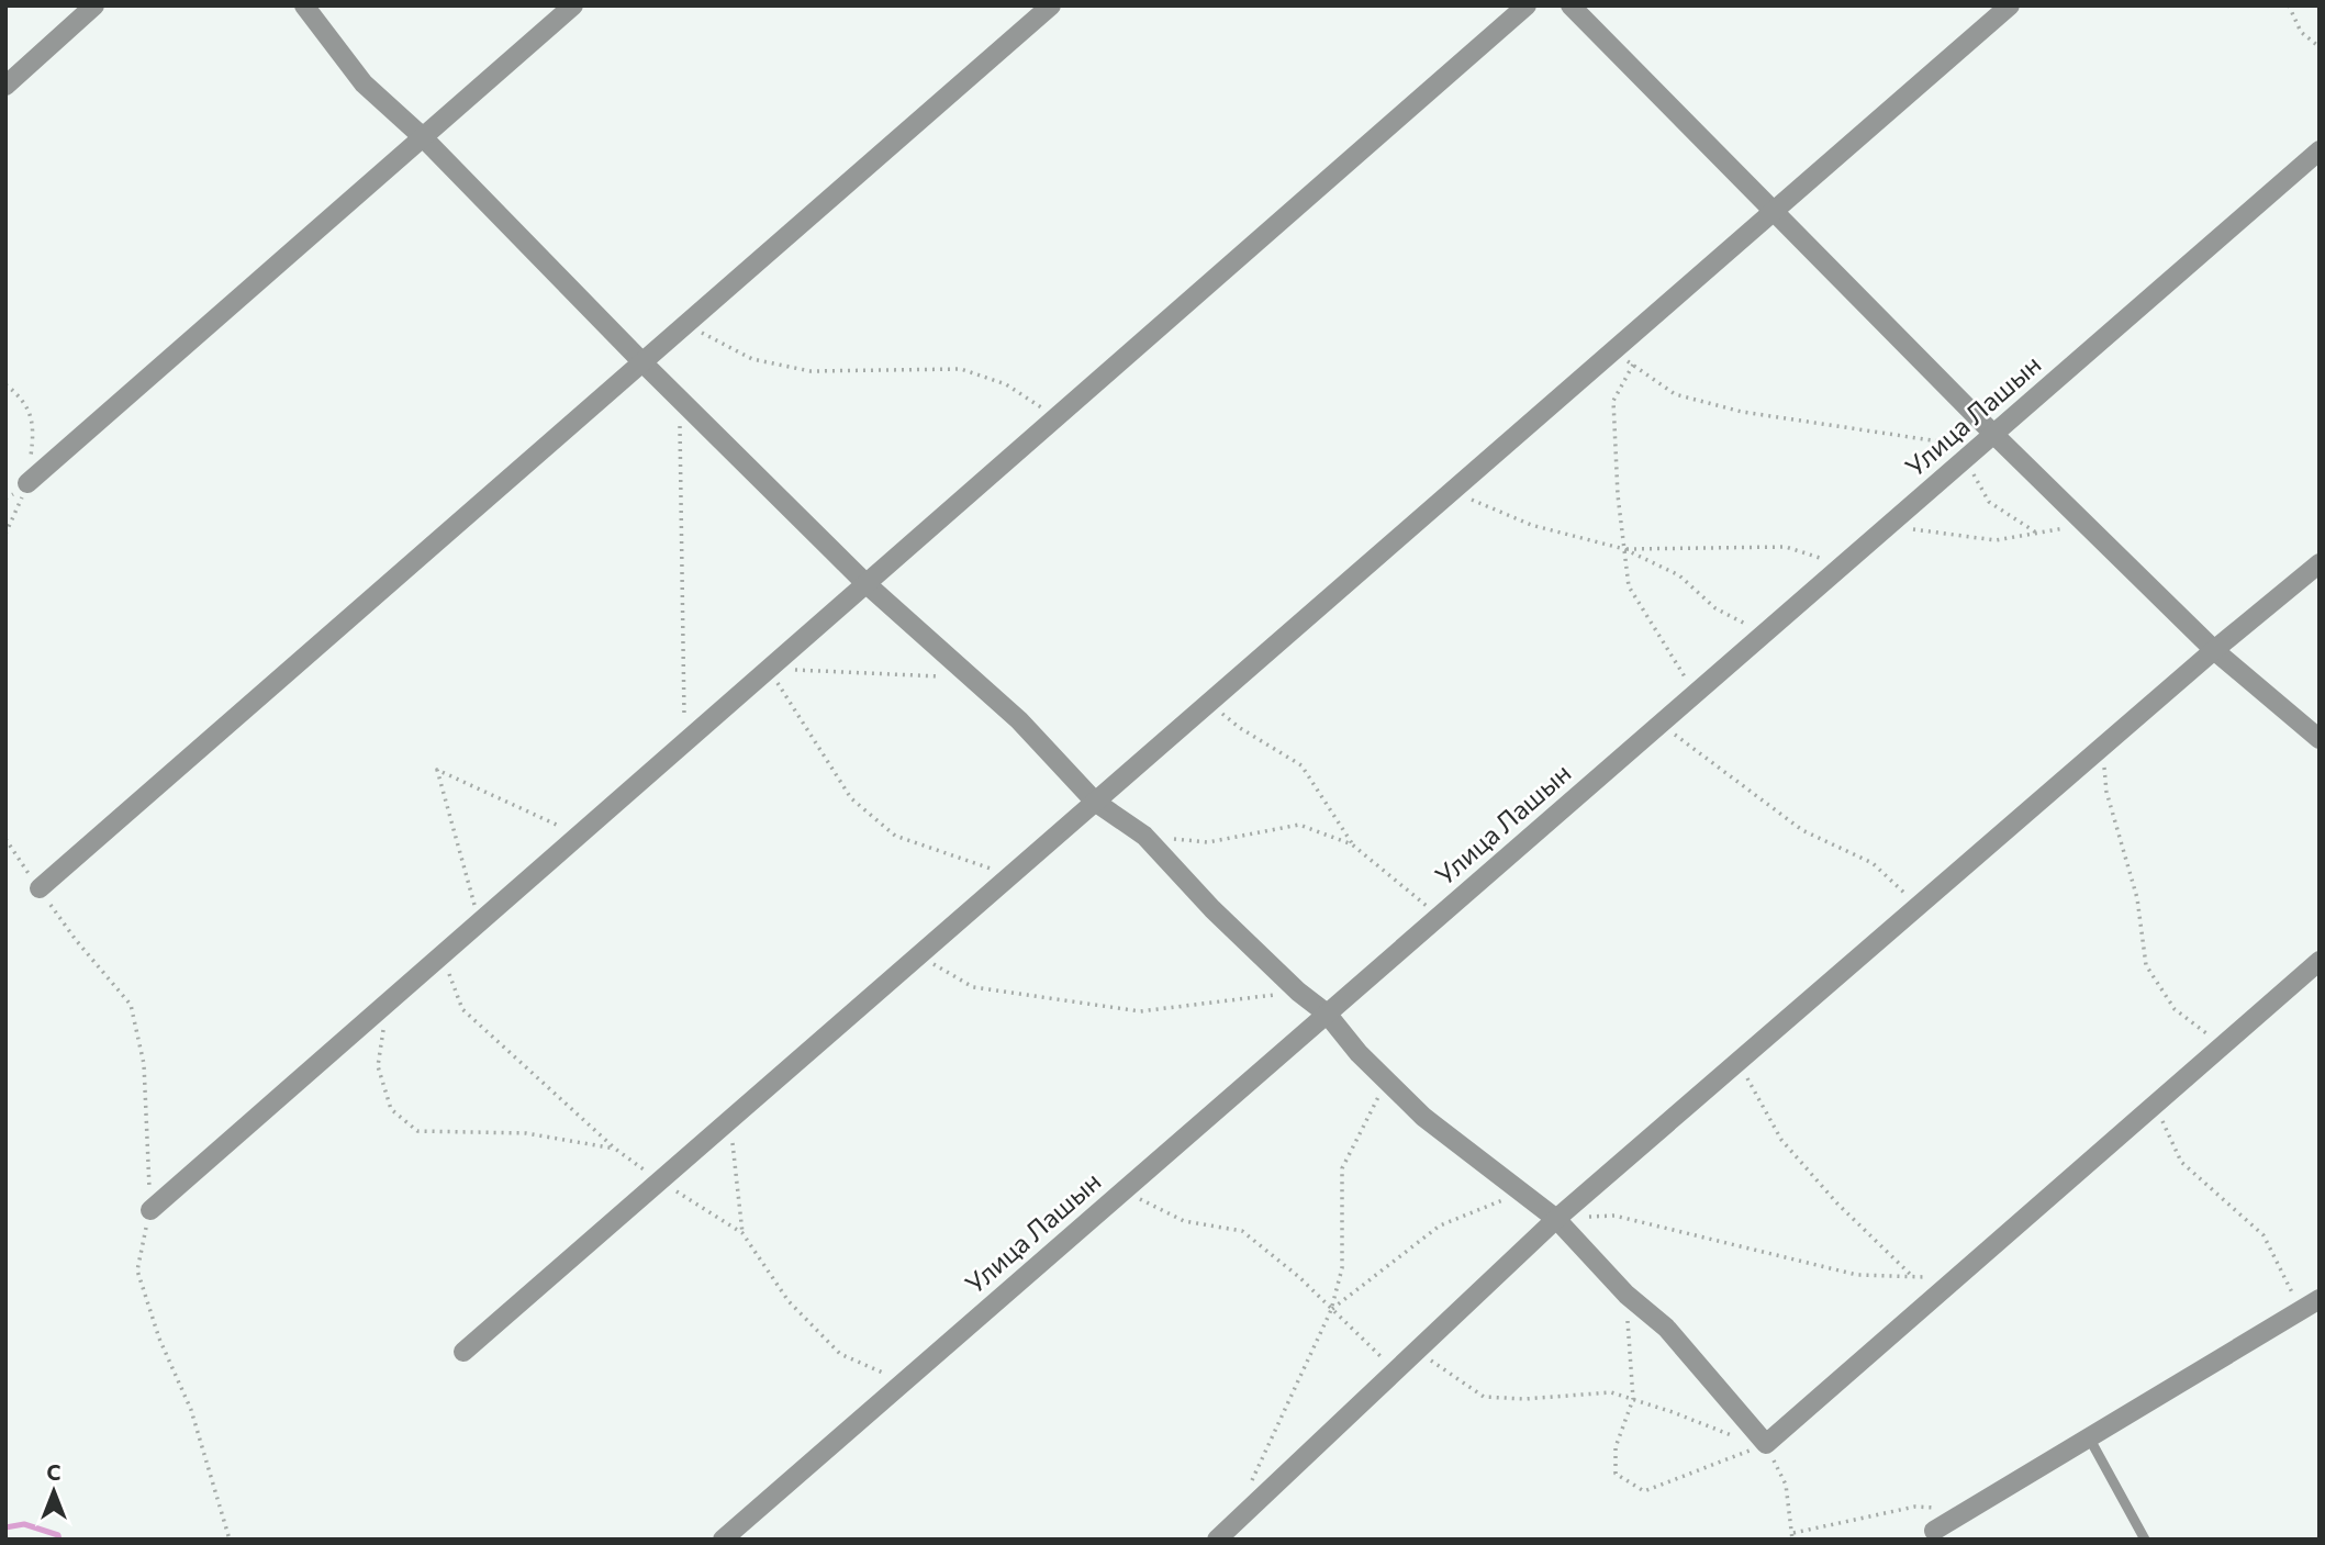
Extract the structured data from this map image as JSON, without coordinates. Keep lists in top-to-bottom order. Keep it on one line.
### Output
{"streets":{"street":["Улица Лашын"]},"north":"top"}
